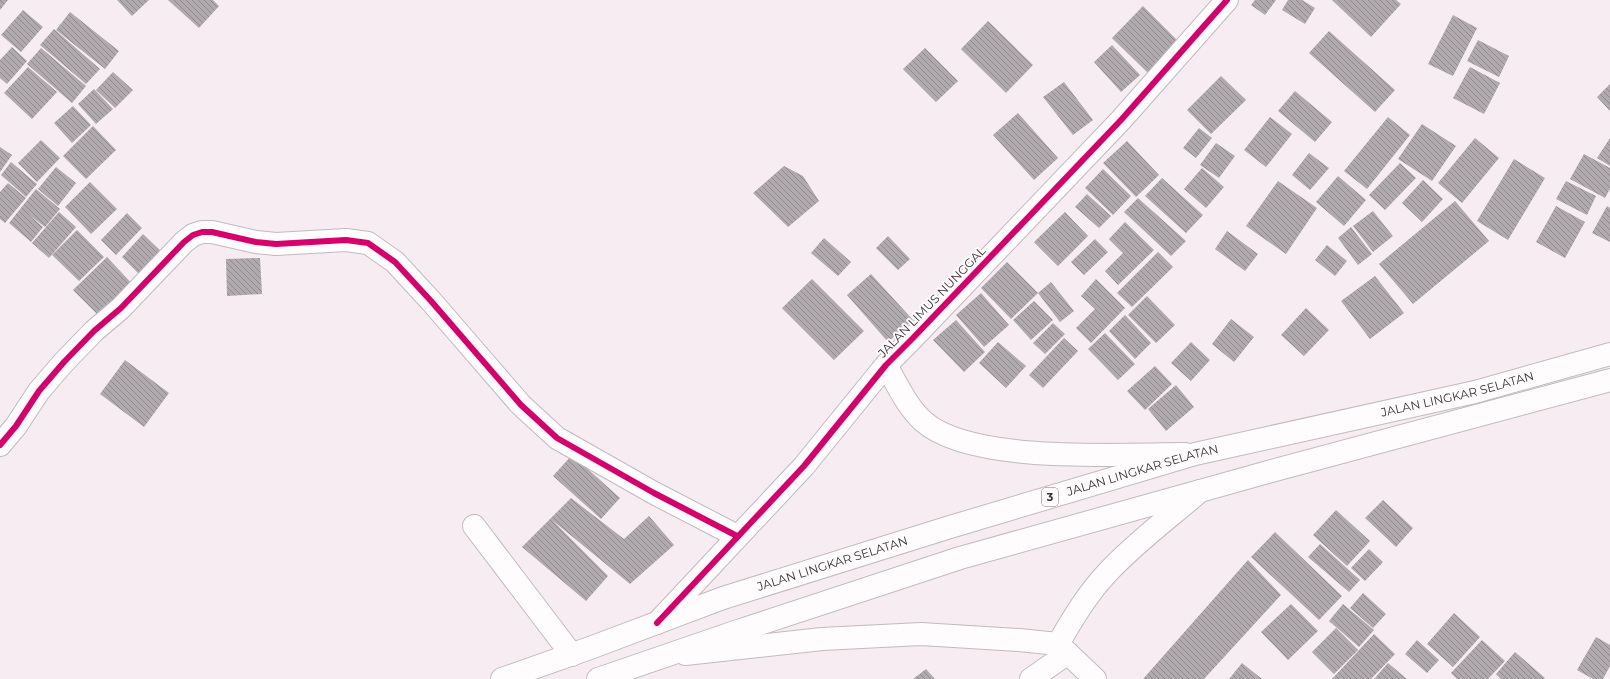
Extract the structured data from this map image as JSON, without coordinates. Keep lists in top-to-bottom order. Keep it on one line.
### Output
{"streets":{"street":["JALAN LIMUS NUNGGAL","JALAN LINGKAR SELATAN","3"]},"crossings":[["JALAN LIMUS NUNGGAL","JALAN LINGKAR SELATAN"]]}
